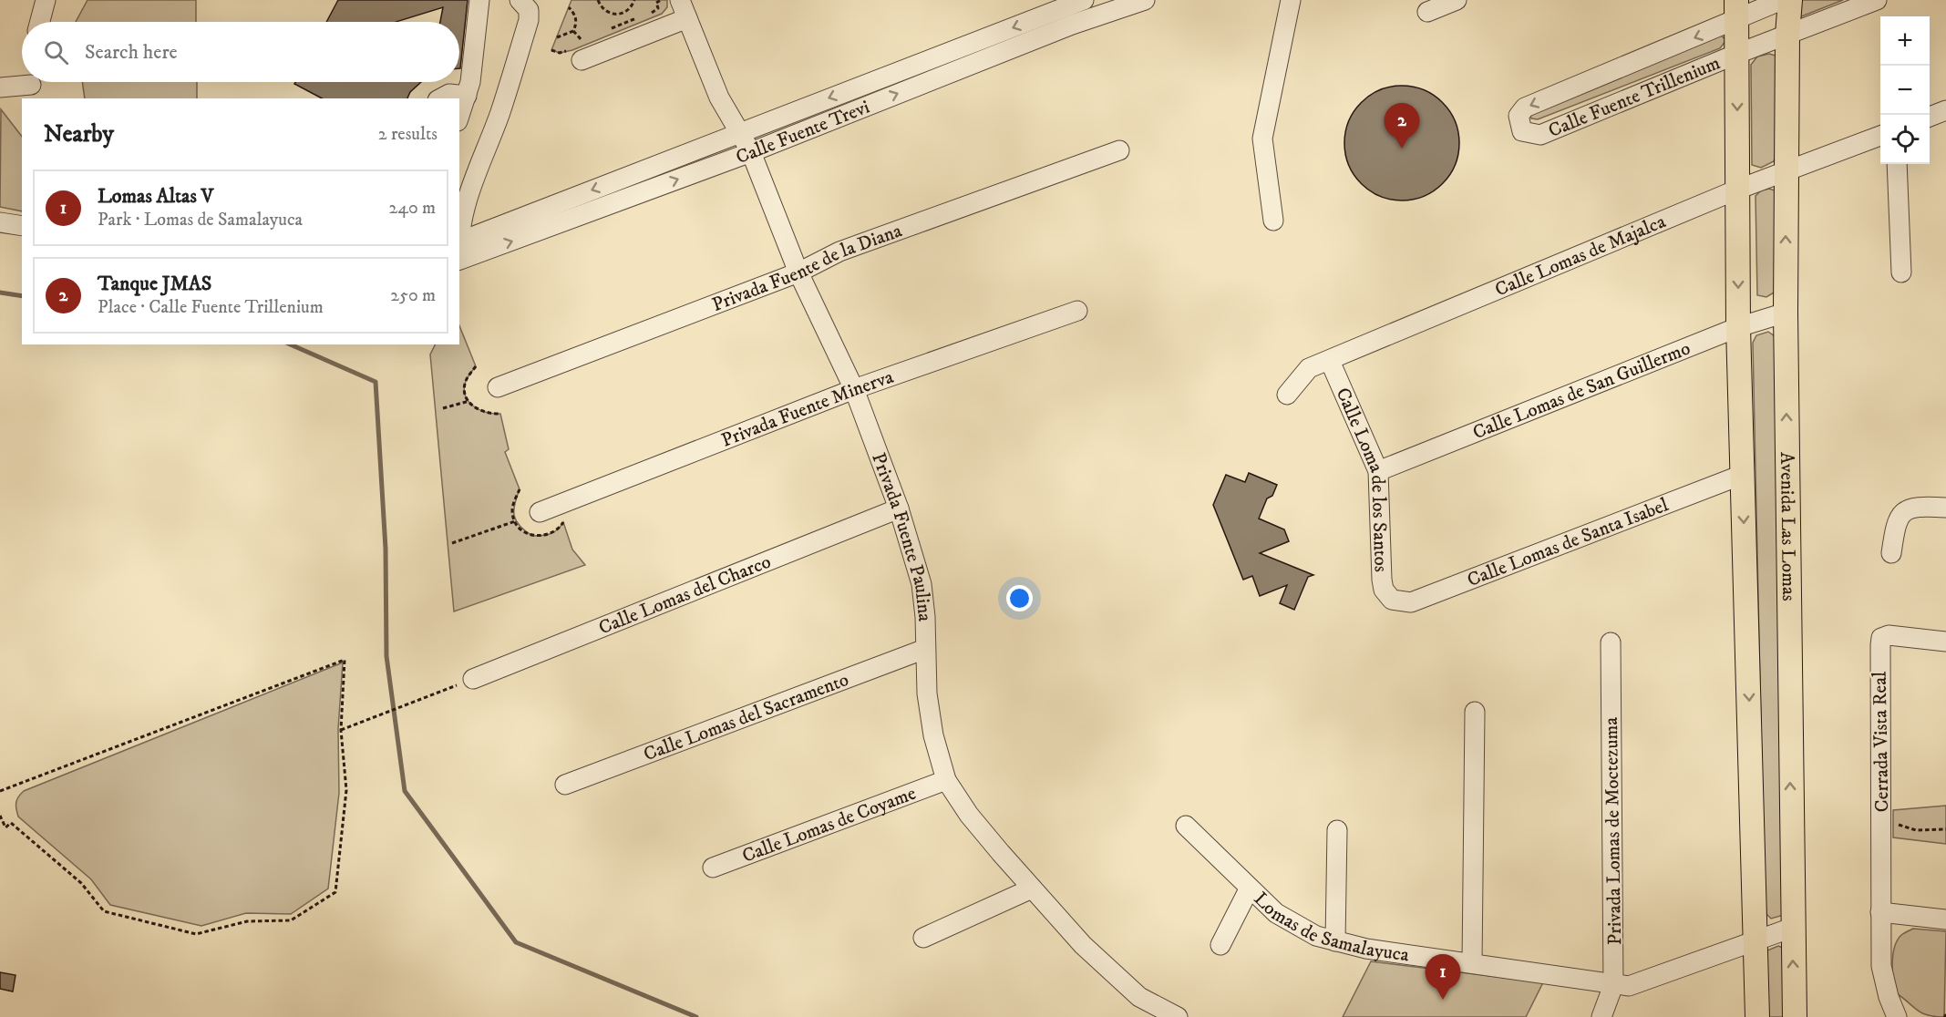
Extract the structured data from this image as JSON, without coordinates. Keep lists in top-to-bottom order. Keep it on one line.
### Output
{"streets":{"main road":["Avenida Las Lomas"],"street":["Calle Fuente Trillenium","Calle Fuente Trevi","Calle Lomas de Majalca","Privada Fuente de la Diana","Calle Lomas de San Guillermo","Privada Fuente Minerva","Calle Loma de los Santos","Privada Fuente Paulina","Calle Lomas de Santa Isabel","Calle Lomas del Charco","Calle Lomas del Sacramento","Cerrada Vista Real","Calle Lomas de Coyame","Privada Lomas de Moctezuma","Lomas de Samalayuca"]},"crossings":[["Calle Fuente Trillenium","Avenida Las Lomas"],["Calle Fuente Trevi","Privada Fuente Paulina"],["Calle Lomas de Majalca","Calle Loma de los Santos"],["Calle Lomas de Majalca","Avenida Las Lomas"],["Privada Fuente de la Diana","Privada Fuente Paulina"],["Calle Lomas de San Guillermo","Calle Loma de los Santos"],["Calle Lomas de San Guillermo","Avenida Las Lomas"],["Privada Fuente Minerva","Privada Fuente Paulina"],["Calle Loma de los Santos","Calle Lomas de Santa Isabel"],["Avenida Las Lomas","Lomas de Samalayuca"],["Privada Fuente Paulina","Calle Lomas del Charco"],["Privada Fuente Paulina","Calle Lomas del Sacramento"],["Privada Fuente Paulina","Calle Lomas de Coyame"],["Privada Lomas de Moctezuma","Lomas de Samalayuca"]],"page":{"map_buttons":["+","−"],"search":"Search here","heading":["Nearby","2 results"],"pins":["2","1"],"list":[{"mark":"1","name":"Lomas Altas V","note":"Park · Lomas de Samalayuca","value":"240 m"},{"mark":"2","name":"Tanque JMAS","note":"Place · Calle Fuente Trillenium","value":"250 m"}]}}
